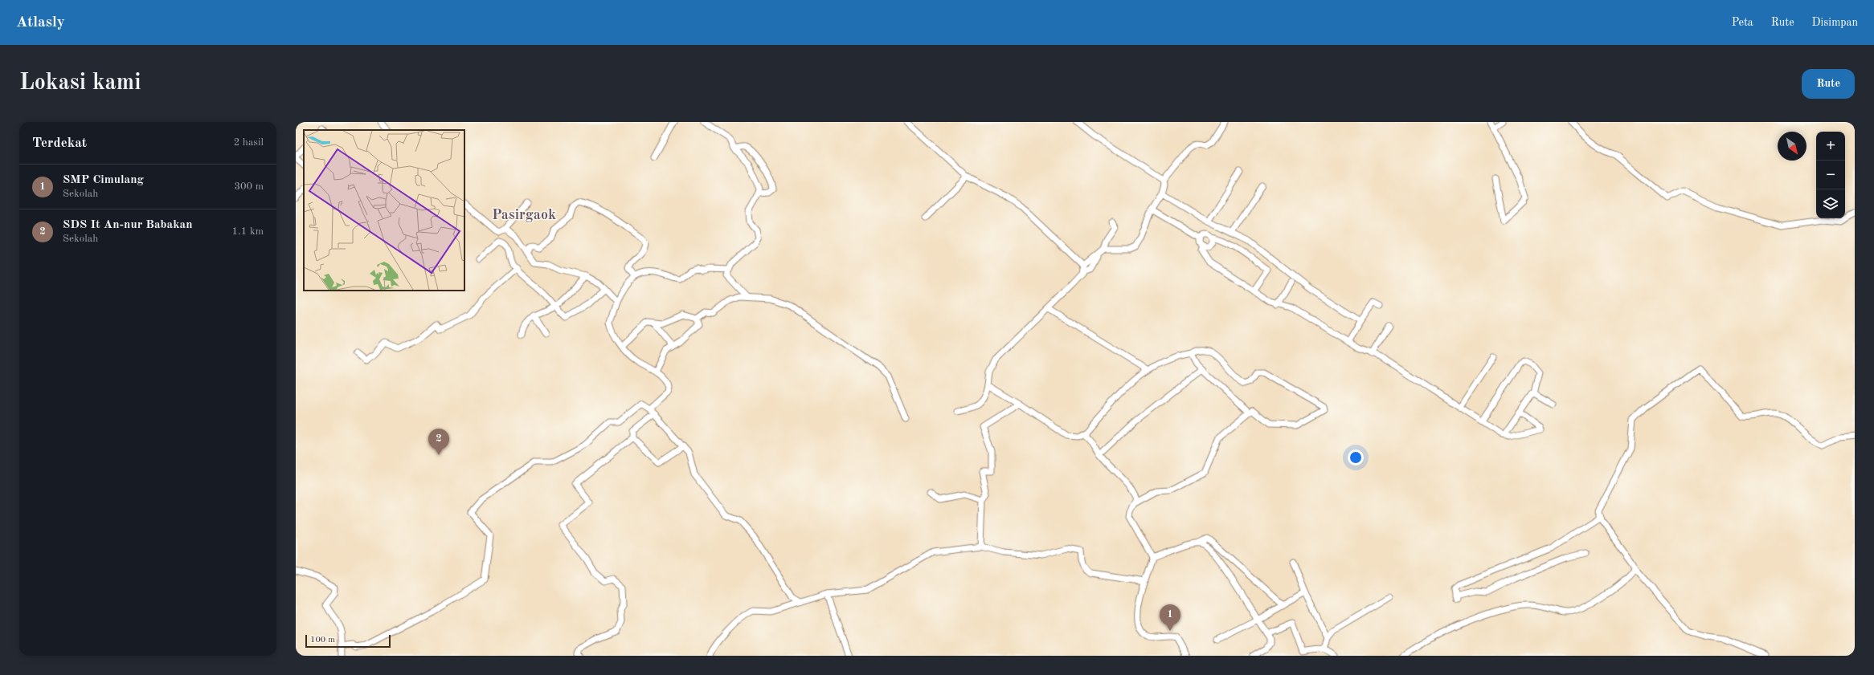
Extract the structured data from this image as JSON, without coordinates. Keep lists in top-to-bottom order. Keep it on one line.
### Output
{"districts":["Pasirgaok"],"scale_bar":"100 m","north":"bottom right","page":{"header":"Atlasly","nav":["Peta","Rute","Disimpan"],"buttons":"Rute","title":"Lokasi kami","heading":["Terdekat","2 hasil"],"map_buttons":["+","−"],"list":[{"mark":"1","name":"SMP Cimulang","note":"Sekolah","value":"300 m"},{"mark":"2","name":"SDS It An-nur Babakan","note":"Sekolah","value":"1.1 km"}],"pins":["2","1"],"scale":"100 m"}}
